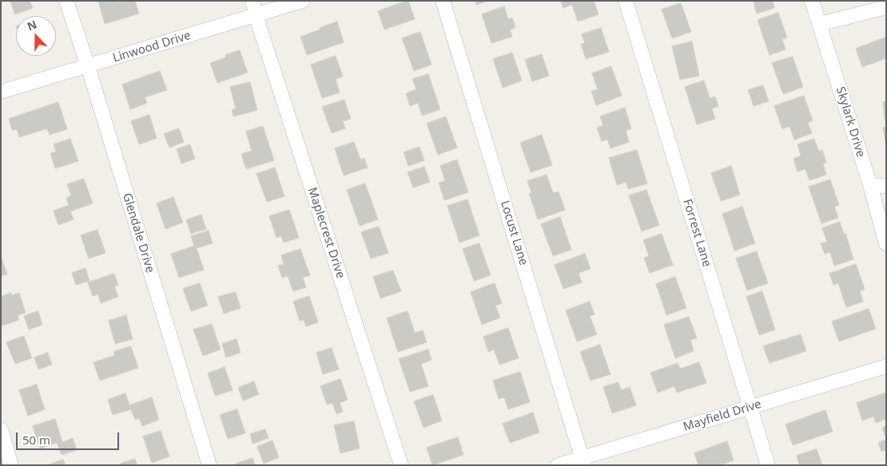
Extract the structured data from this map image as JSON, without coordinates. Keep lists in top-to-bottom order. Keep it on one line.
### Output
{"streets":{"street":["Linwood Drive","Skylark Drive","Glendale Drive","Maplecrest Drive","Locust Lane","Forrest Lane","Mayfield Drive"]},"crossings":[["Linwood Drive","Glendale Drive"],["Linwood Drive","Maplecrest Drive"],["Locust Lane","Mayfield Drive"],["Forrest Lane","Mayfield Drive"]],"scale_bar":"50 m","north":"top"}
